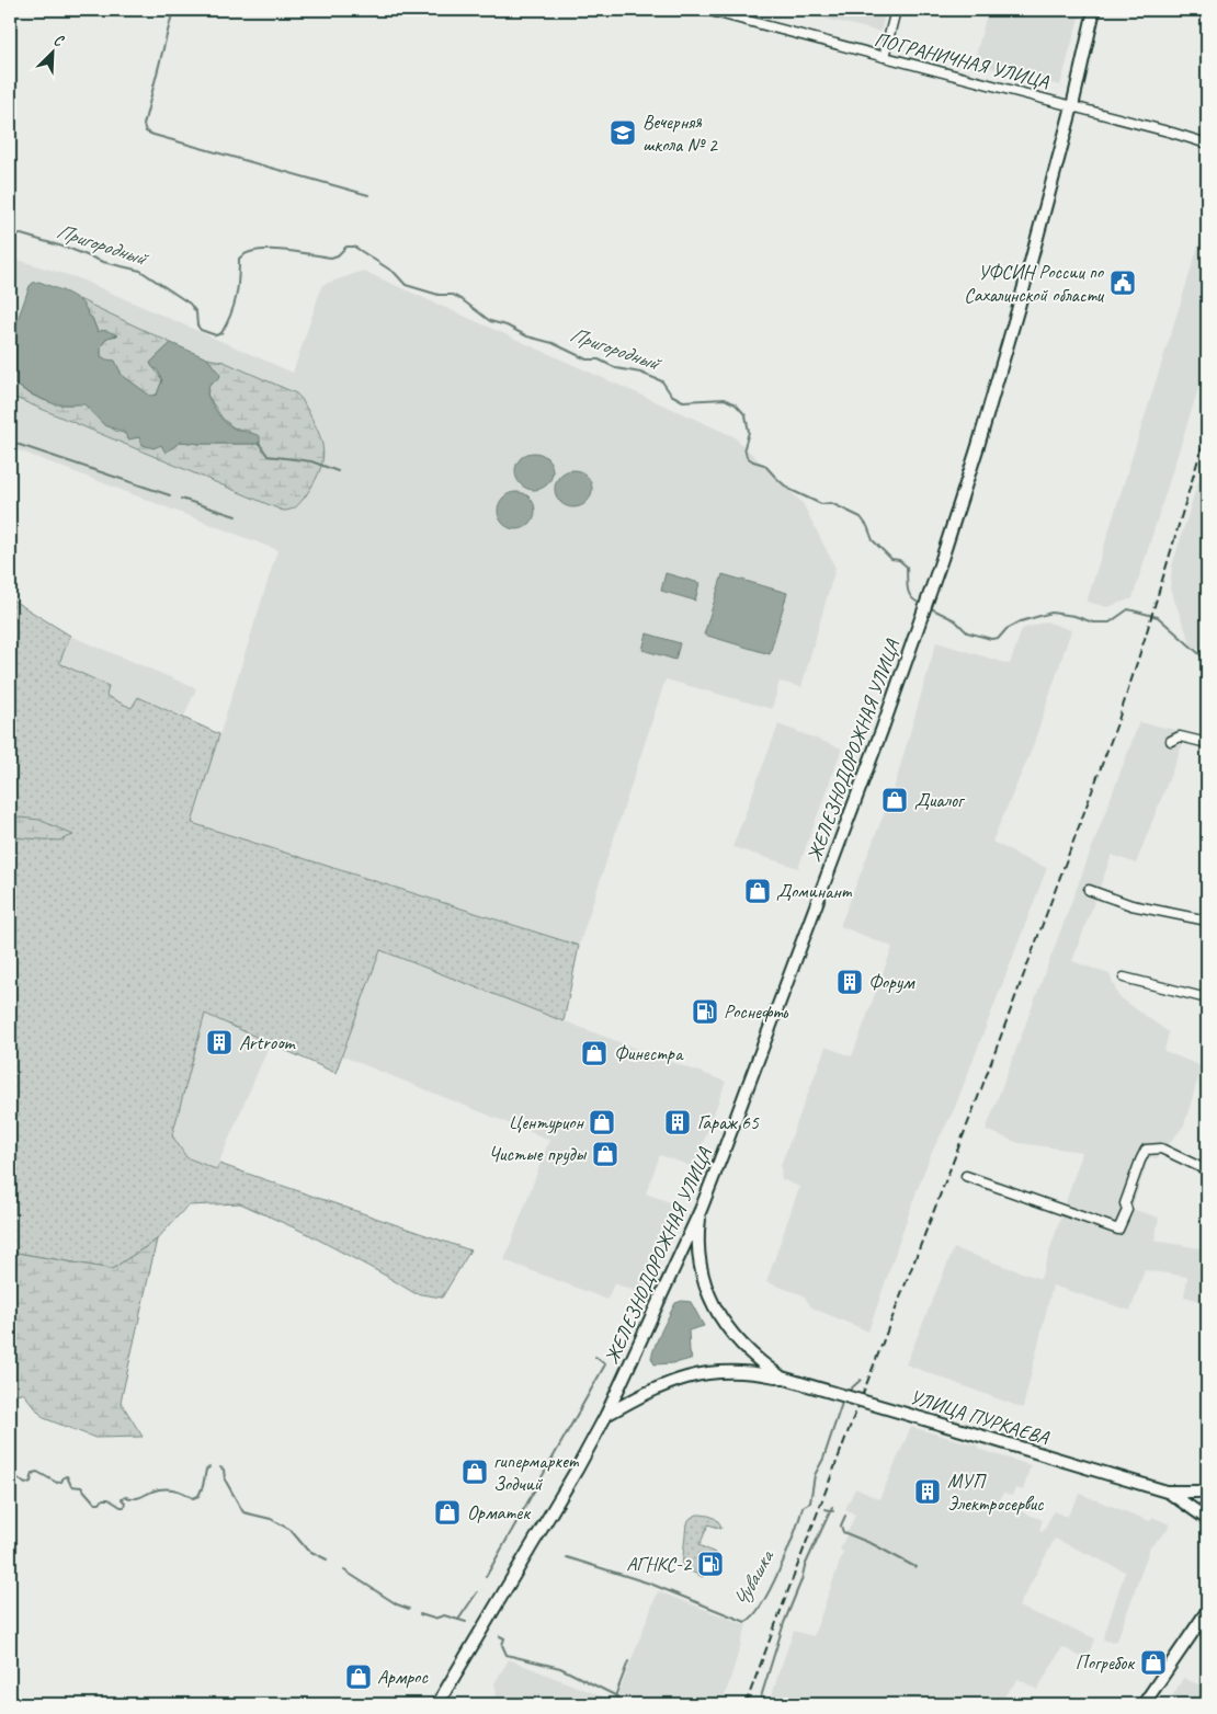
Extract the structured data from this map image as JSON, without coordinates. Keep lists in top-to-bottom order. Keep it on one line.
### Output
{"streets":{"main road":["ЖЕЛЕЗНОДОРОЖНАЯ УЛИЦА","УЛИЦА ПУРКАЕВА"],"street":["ПОГРАНИЧНАЯ УЛИЦА"]},"crossings":[["ПОГРАНИЧНАЯ УЛИЦА","ЖЕЛЕЗНОДОРОЖНАЯ УЛИЦА"]],"water":["Пригородный","Чувашка"],"places":{"school or university":["Вечерняя школа № 2"],"public building":["УФСИН России по Сахалинской области"],"shop":["Диалог","Доминант","Финестра","Центурион","Чистые пруды","гипермаркет Зодчий","Орматек","Погребок","Армрос"],"building":["Форум","Artroom","Гараж 65","МУП Электросервис"],"fuel station":["Роснефть","АГНКС-2"]},"north":"top right"}
